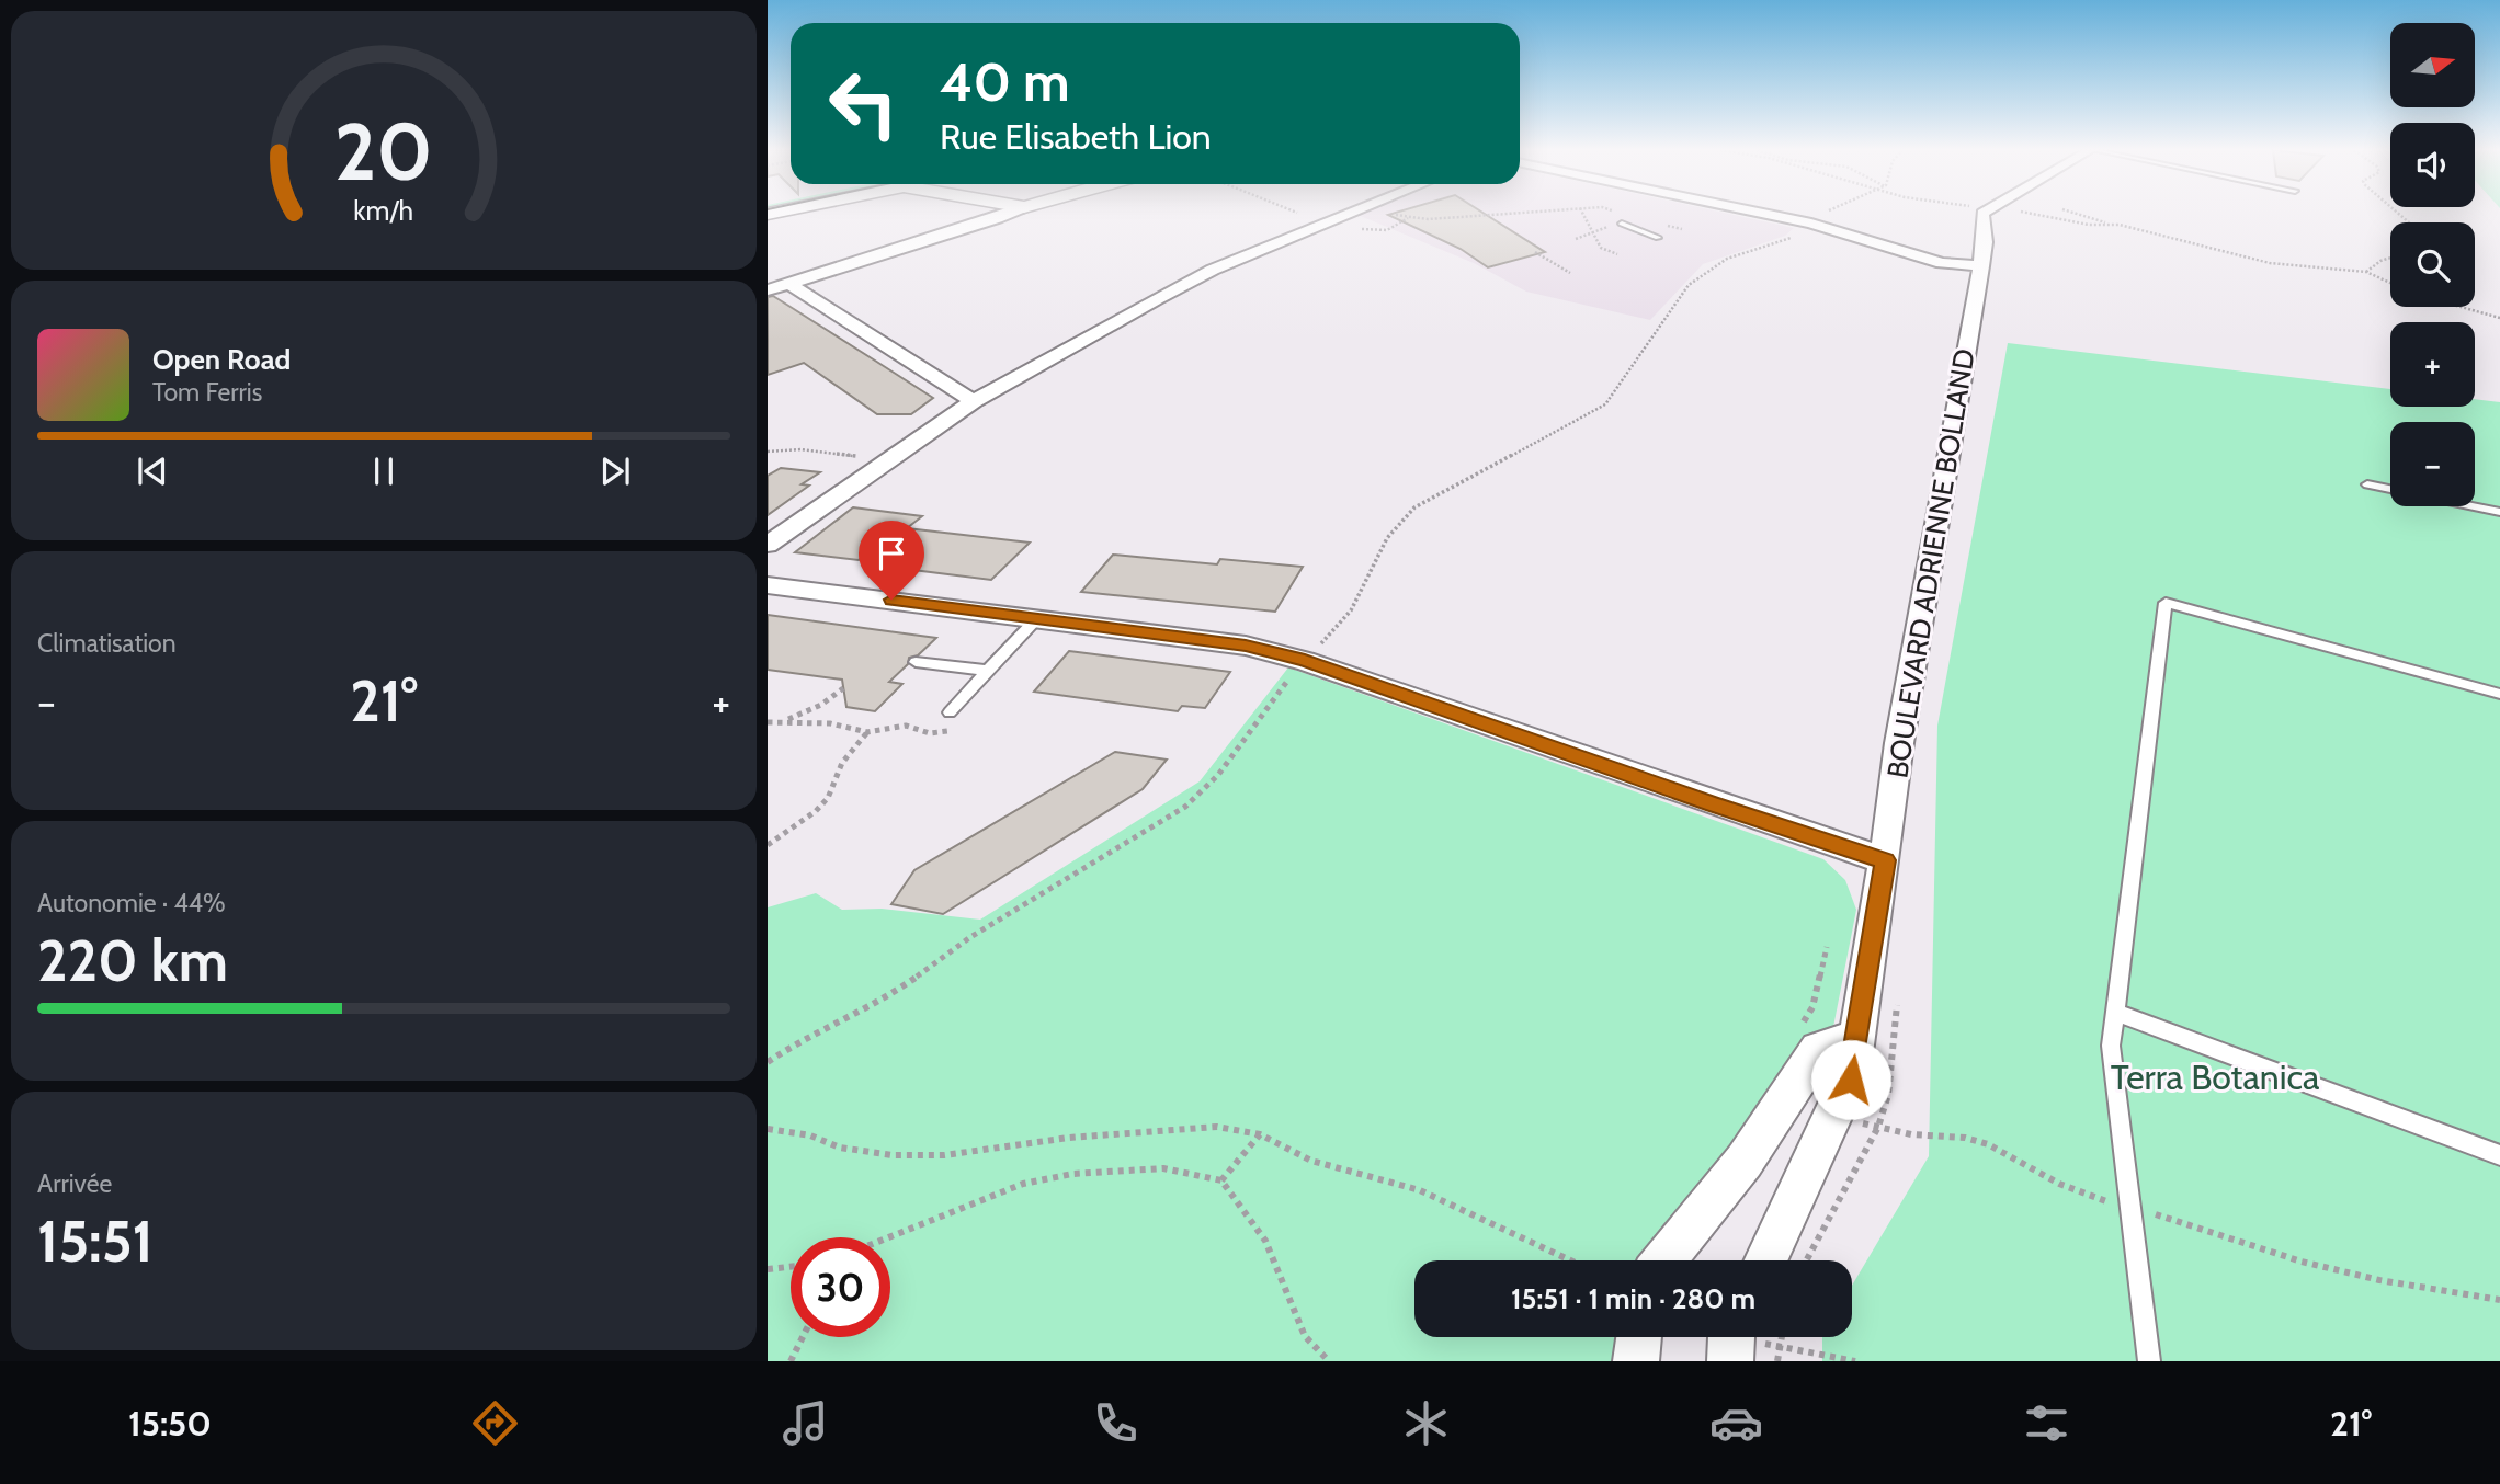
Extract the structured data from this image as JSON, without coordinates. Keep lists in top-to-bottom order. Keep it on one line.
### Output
{"streets":{"street":["BOULEVARD ADRIENNE BOLLAND"]},"parks":["Terra Botanica"],"north":"right","page":{"map_buttons":["+","−"],"turn":["40 m","Rue Elisabeth Lion"],"song":["Open Road","Tom Ferris"],"tile":["Climatisation",["Autonomie · 44%","220 km"],["Arrivée","15:51"]],"heat":["−","21°","+"],"limit":"30","trip":"15:51 · 1 min · 280 m","tabs":["15:50","21°"],"gauge":["20","km/h"]}}
